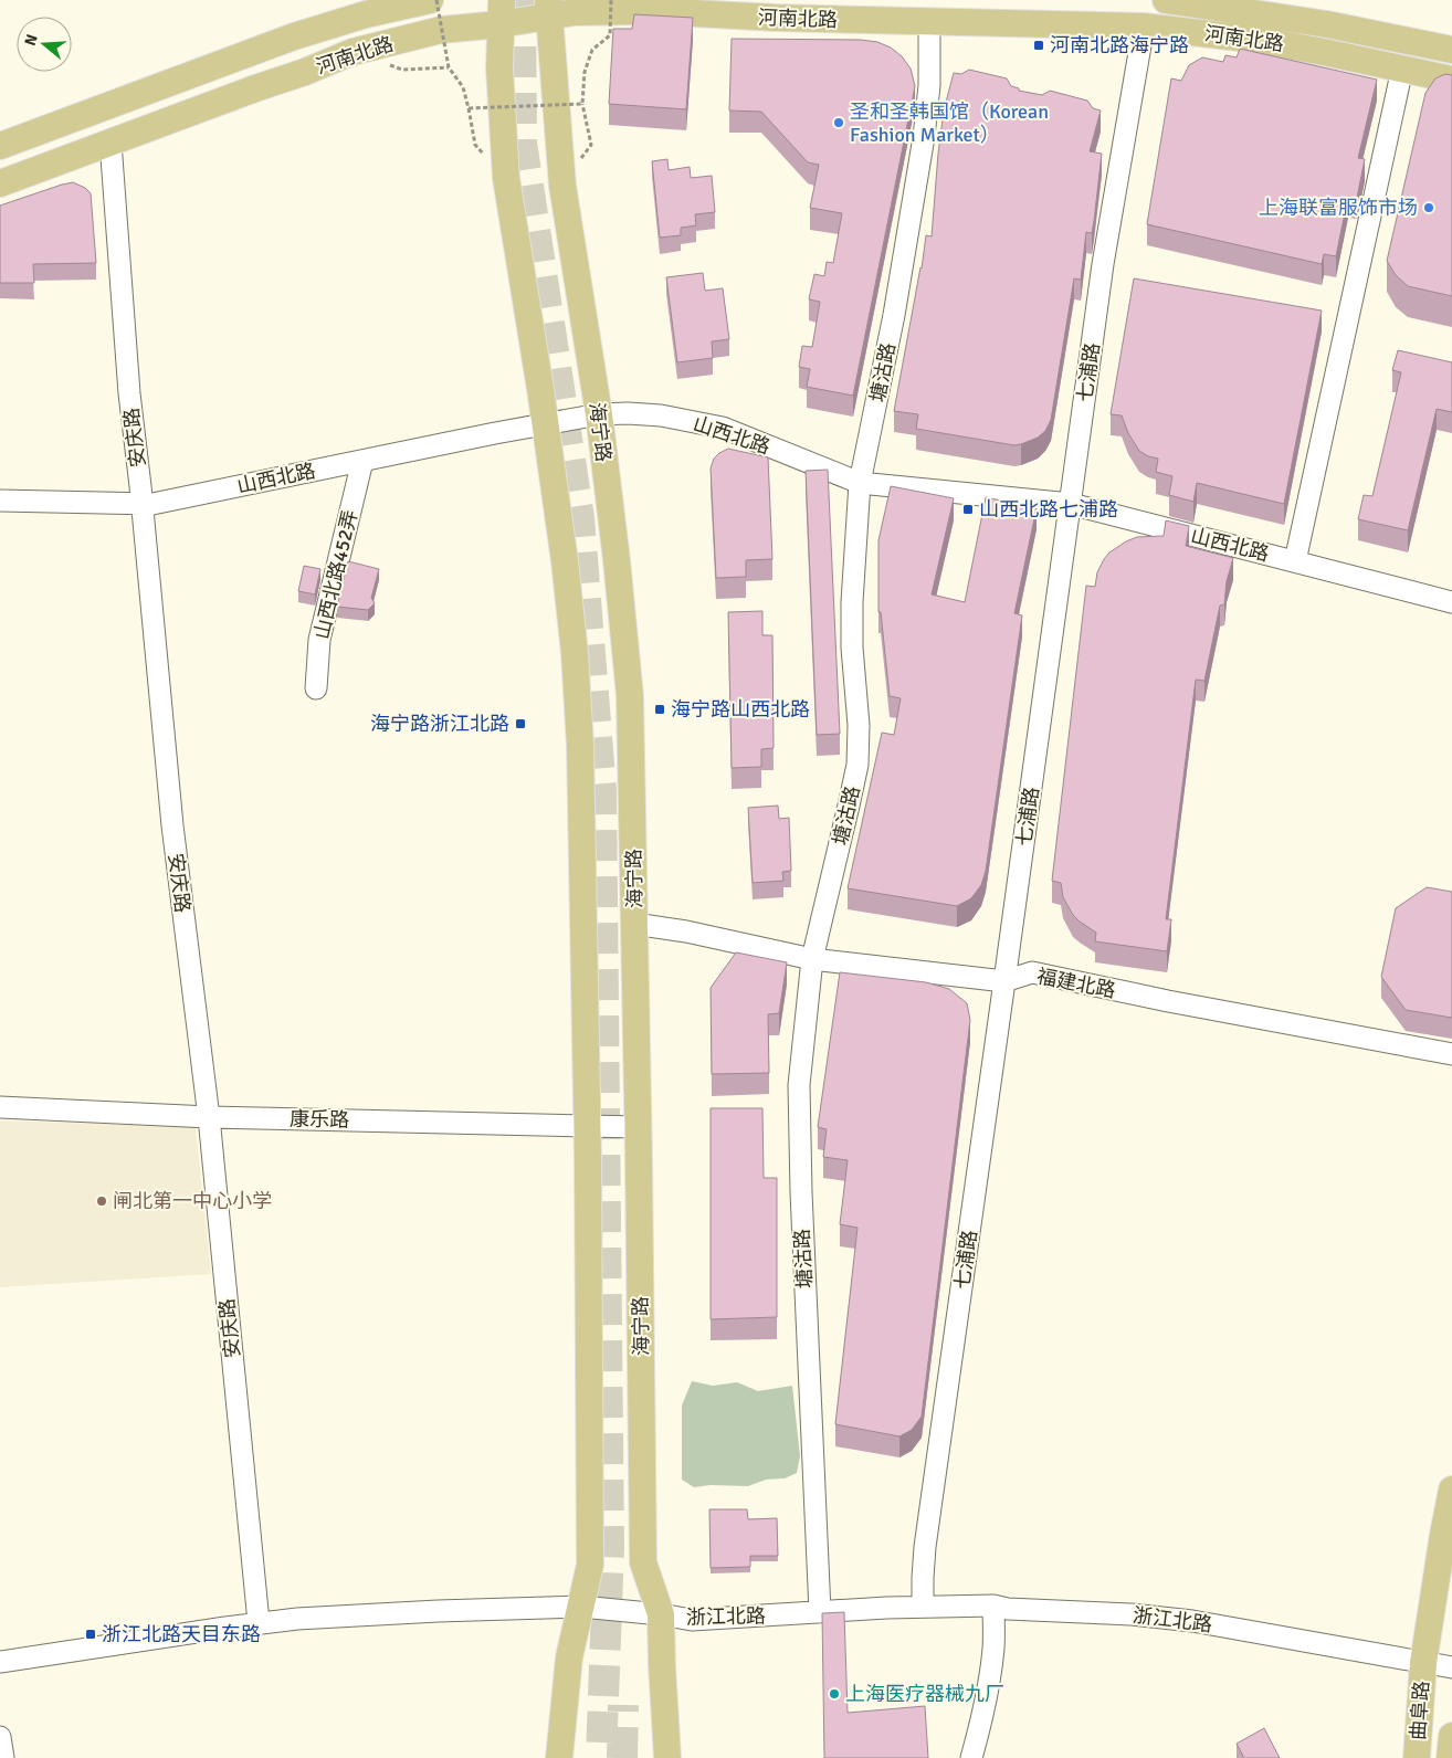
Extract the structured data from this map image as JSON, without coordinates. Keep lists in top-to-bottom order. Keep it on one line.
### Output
{"streets":{"main road":["河南北路","海宁路","曲阜路"],"street":["塘沽路","七浦路","山西北路","安庆路","山西北路452弄","福建北路","康乐路","浙江北路"]},"crossings":[["河南北路","塘沽路"],["河南北路","七浦路"],["河南北路","海宁路"],["河南北路","安庆路"],["塘沽路","山西北路"],["塘沽路","福建北路"],["塘沽路","浙江北路"],["七浦路","山西北路"],["七浦路","福建北路"],["七浦路","浙江北路"],["海宁路","山西北路"],["海宁路","福建北路"],["海宁路","康乐路"],["海宁路","浙江北路"],["山西北路","安庆路"],["山西北路","山西北路452弄"],["安庆路","康乐路"],["安庆路","浙江北路"],["浙江北路","曲阜路"]],"places":{"transit":["河南北路海宁路","山西北路七浦路","海宁路山西北路","海宁路浙江北路","浙江北路天目东路"],"other":["圣和圣韩国馆（Korean Fashion Market）","上海联富服饰市场","闸北第一中心小学","上海医疗器械九厂"]},"north":"left"}
